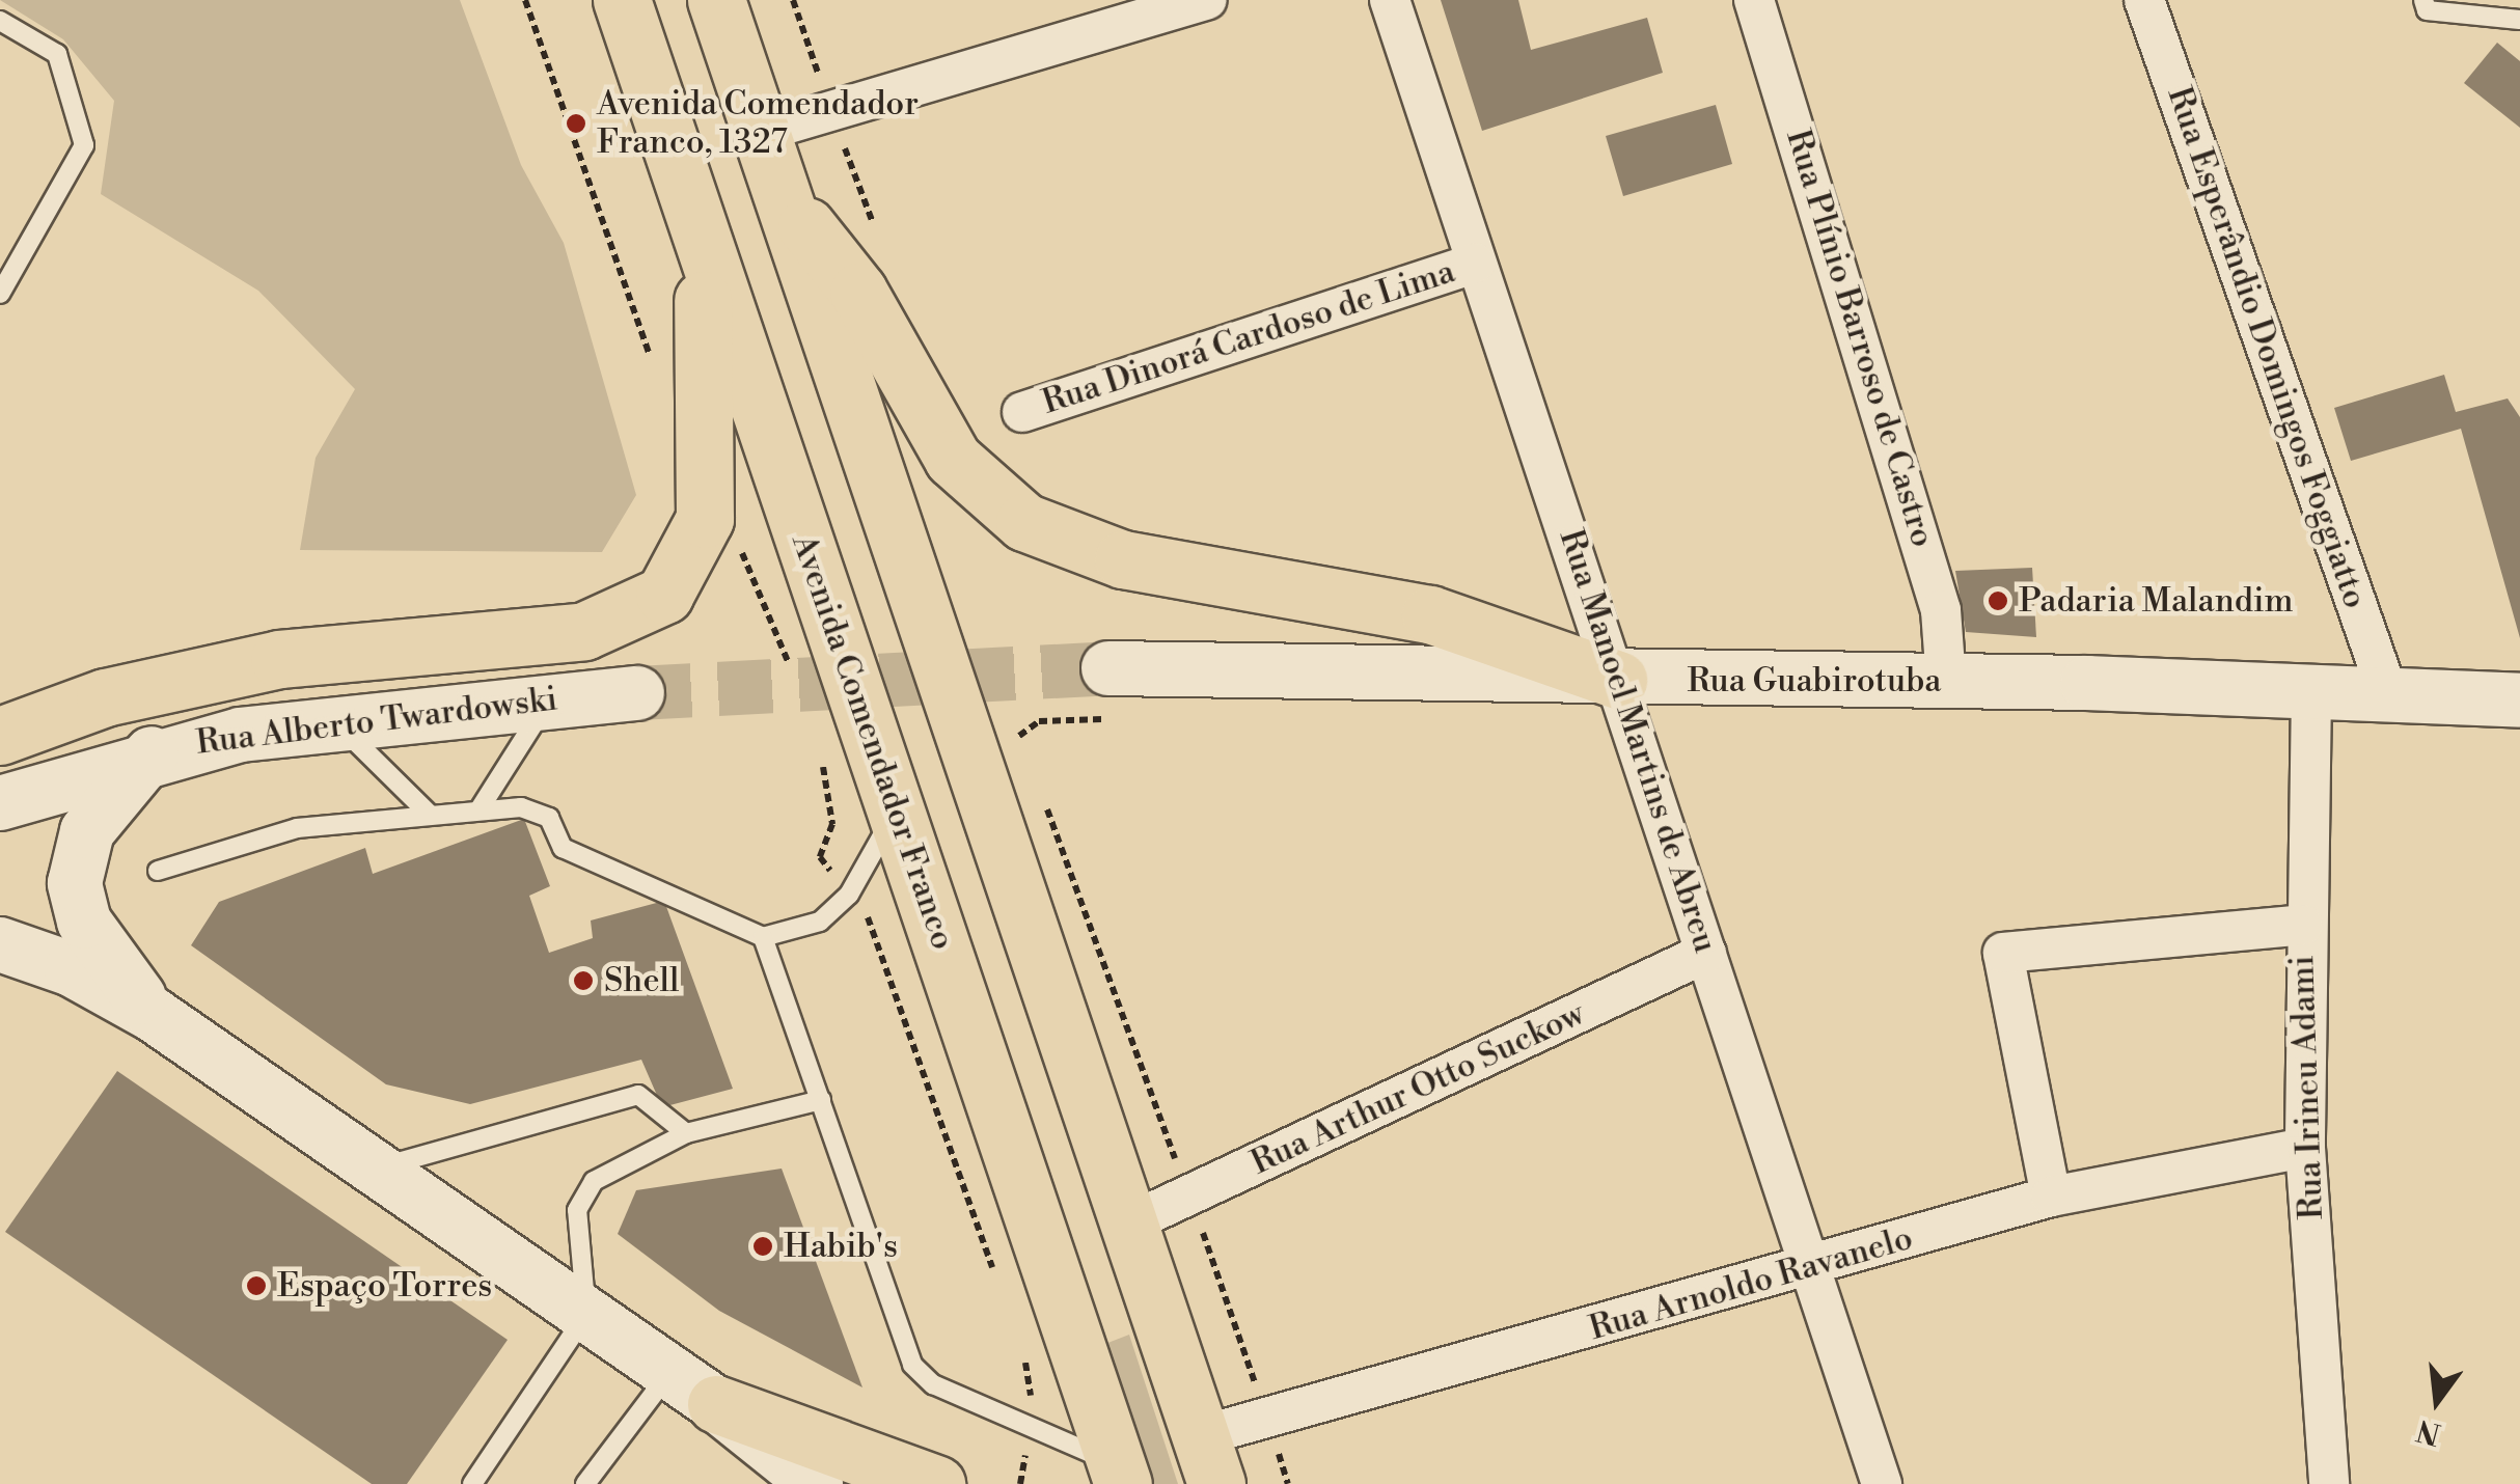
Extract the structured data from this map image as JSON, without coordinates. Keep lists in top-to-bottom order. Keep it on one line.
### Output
{"streets":{"highway":["Avenida Comendador Franco"],"main road":["Rua Guabirotuba","Rua Alberto Twardowski"],"street":["Rua Dinorá Cardoso de Lima","Rua Plínio Barroso de Castro","Rua Esperândio Domingos Foggiatto","Rua Manoel Martins de Abreu","Rua Irineu Adami","Rua Arthur Otto Suckow","Rua Arnoldo Ravanelo"]},"crossings":[["Rua Dinorá Cardoso de Lima","Rua Manoel Martins de Abreu"],["Rua Plínio Barroso de Castro","Rua Guabirotuba"],["Rua Esperândio Domingos Foggiatto","Rua Guabirotuba"],["Rua Guabirotuba","Rua Manoel Martins de Abreu"],["Rua Guabirotuba","Rua Irineu Adami"],["Rua Manoel Martins de Abreu","Rua Arthur Otto Suckow"],["Rua Manoel Martins de Abreu","Rua Arnoldo Ravanelo"],["Rua Irineu Adami","Rua Arnoldo Ravanelo"]],"places":["Avenida Comendador Franco, 1327","Padaria Malandim","Shell","Habib's","Espaço Torres"],"north":"bottom"}
